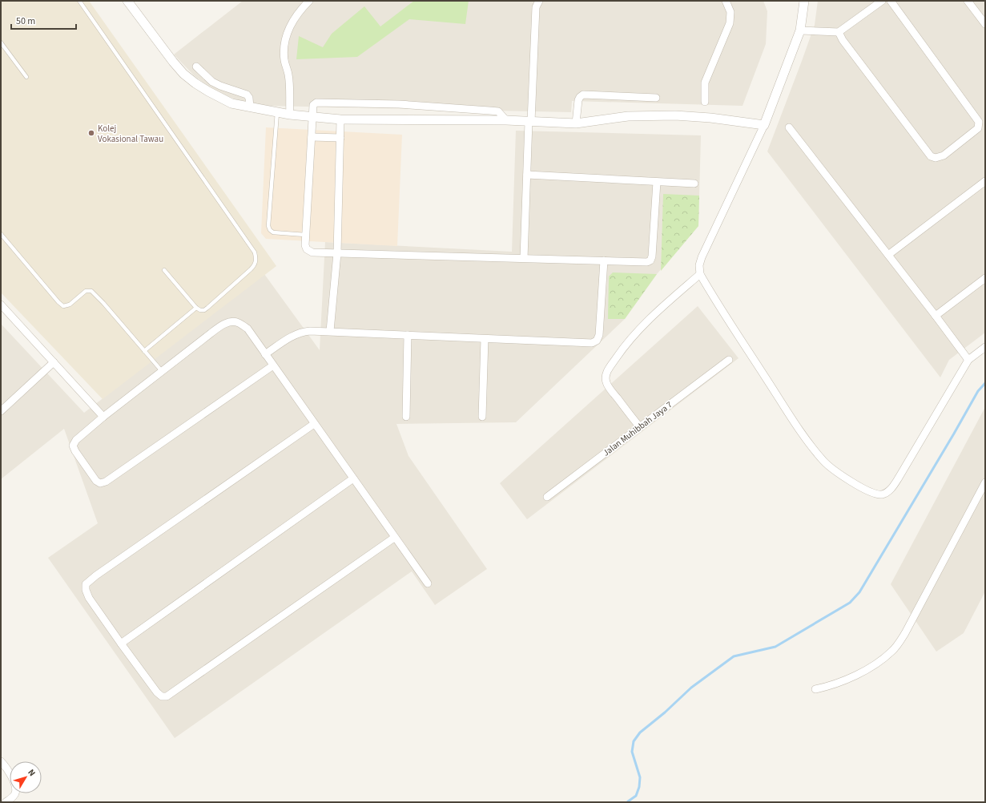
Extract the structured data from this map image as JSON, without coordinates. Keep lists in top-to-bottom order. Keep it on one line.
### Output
{"streets":{"street":["Jalan Muhibbah Jaya 7"]},"places":["Kolej Vokasional Tawau"],"scale_bar":"50 m","north":"top right"}
